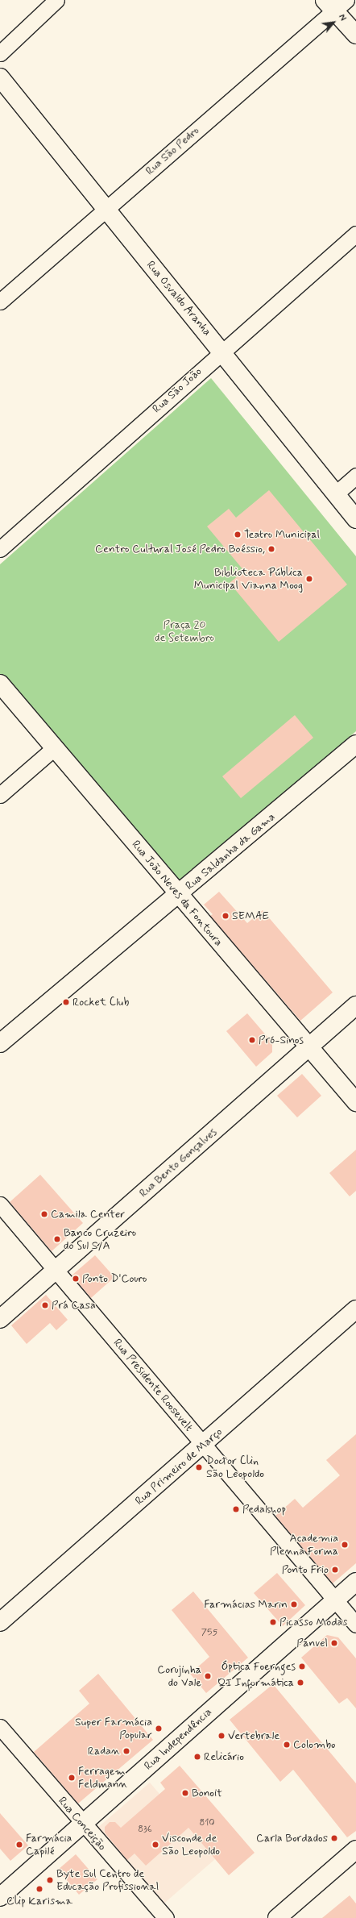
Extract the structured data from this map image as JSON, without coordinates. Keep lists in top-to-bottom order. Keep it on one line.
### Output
{"streets":{"street":["Rua São Pedro","Rua Osvaldo Aranha","Rua São João","Rua Saldanha da Gama","Rua João Neves da Fontoura","Rua Bento Gonçalves","Rua Presidente Roosevelt","Rua Primeiro de Março","Rua Independência","Rua Conceição"]},"crossings":[["Rua São Pedro","Rua Osvaldo Aranha"],["Rua Osvaldo Aranha","Rua São João"],["Rua Saldanha da Gama","Rua João Neves da Fontoura"],["Rua João Neves da Fontoura","Rua Bento Gonçalves"],["Rua Bento Gonçalves","Rua Presidente Roosevelt"],["Rua Presidente Roosevelt","Rua Primeiro de Março"],["Rua Presidente Roosevelt","Rua Independência"],["Rua Independência","Rua Conceição"]],"parks":["Praça 20 de Setembro"],"places":["Teatro Municipal","Centro Cultural José Pedro Boéssio,","Biblioteca Pública Municipal Vianna Moog","SEMAE","Rocket Club","Pró-Sinos","Camila Center","Banco Cruzeiro do Sul S/A","Ponto D'Couro","Prá Casa","Doctor Clin São Leopoldo","Pedalshop","Academia Plenna Forma","Ponto Frio","Farmácias Marin","Picasso Modas","Panvel","Óptica Foernges","Corujinha do Vale","QI Informática","Super Farmácia Popular","Vertebrale","Colombo","Radan","Relicário","Ferragem Feldmann","Bonoit","Carla Bordados","Farmácia Capilé","Visconde de São Leopoldo","Byte Sul Centro de Educação Profissional","Clip Karisma"],"house_numbers":["755","810","836"],"north":"top right"}
